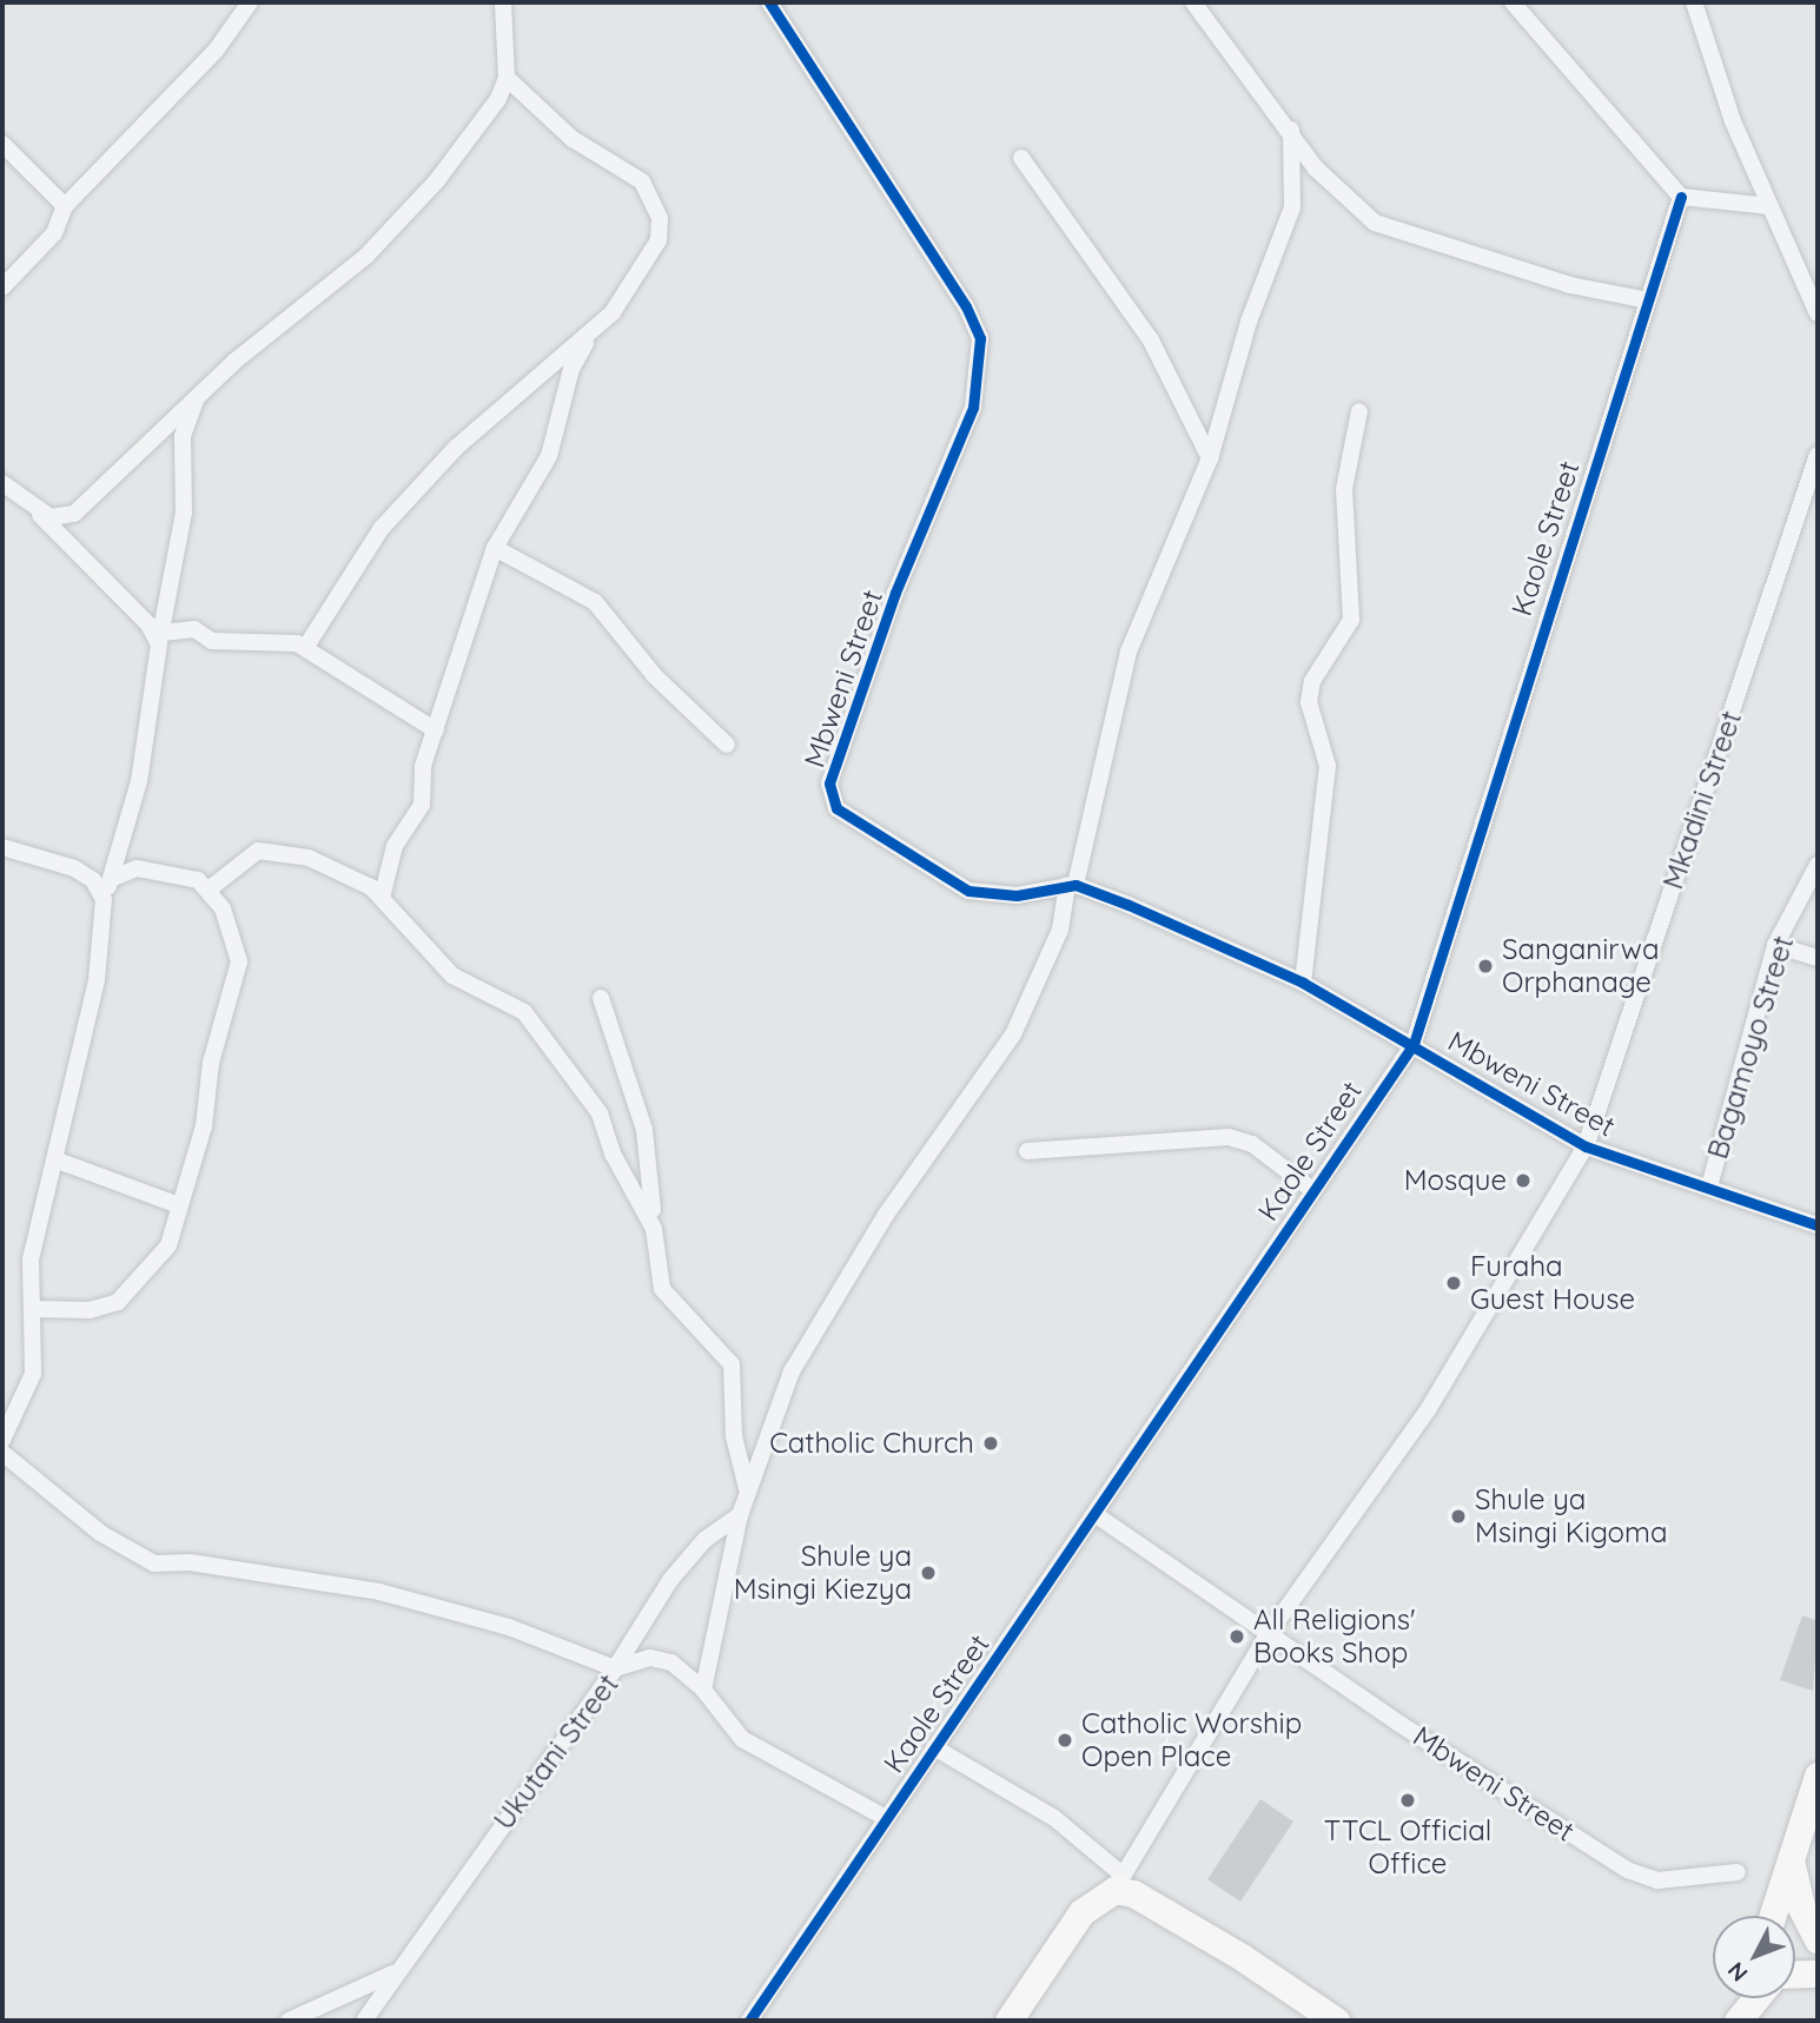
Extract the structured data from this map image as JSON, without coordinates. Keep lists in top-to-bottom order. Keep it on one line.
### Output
{"streets":{"street":["Kaole Street","Mbweni Street","Mkadini Street","Bagamoyo Street","Ukutani Street"]},"crossings":[["Kaole Street","Mbweni Street"],["Kaole Street","Ukutani Street"],["Mbweni Street","Mkadini Street"],["Mbweni Street","Bagamoyo Street"]],"places":["Sanganirwa Orphanage","Mosque","Furaha Guest House","Catholic Church","Shule ya Msingi Kigoma","Shule ya Msingi Kiezya","All Religions' Books Shop","Catholic Worship Open Place","TTCL Official Office"],"north":"bottom left"}
